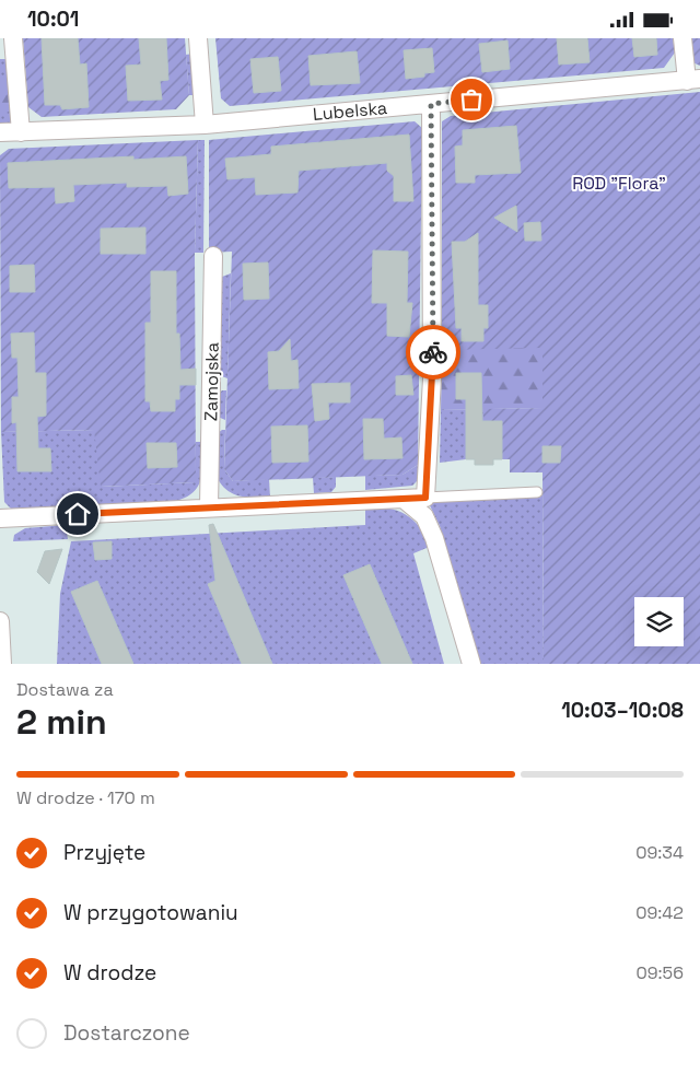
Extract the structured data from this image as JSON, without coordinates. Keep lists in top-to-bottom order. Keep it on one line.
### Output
{"streets":{"street":["Lubelska","Zamojska"]},"parks":["ROD \"Flora\""],"page":{"status":"10:01","heading":["2 min","Dostawa za","10:03–10:08"],"bar":"W drodze · 170 m","list":[["Przyjęte","09:34"],["W przygotowaniu","09:42"],["W drodze","09:56"],"Dostarczone"]}}
